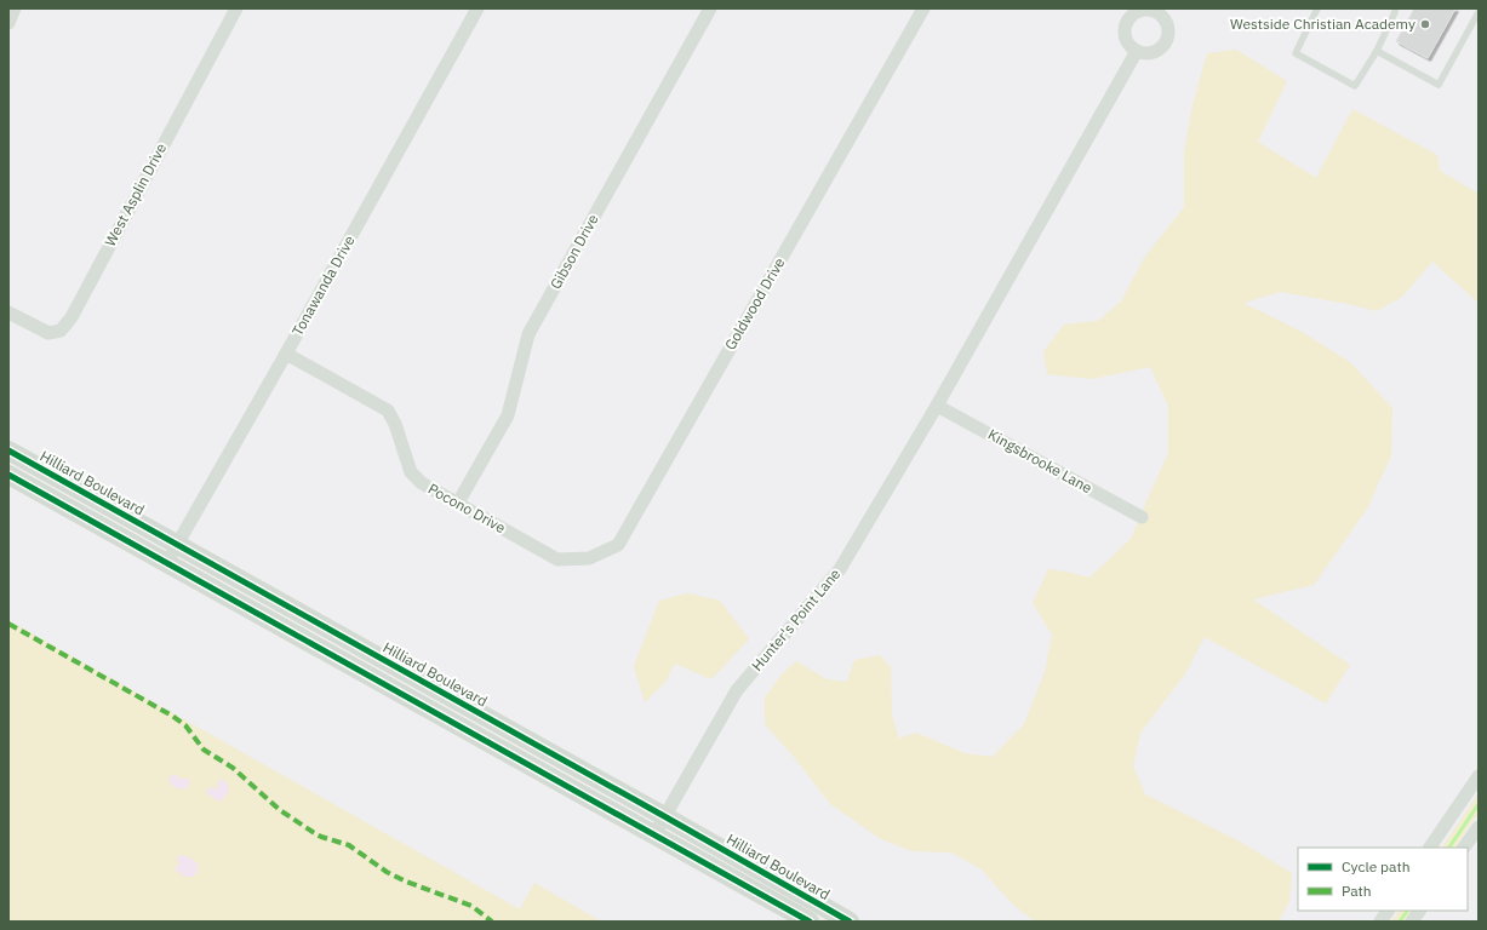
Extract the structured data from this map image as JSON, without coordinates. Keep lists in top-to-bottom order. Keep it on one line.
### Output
{"streets":{"main road":["Hilliard Boulevard"],"street":["West Asplin Drive","Gibson Drive","Tonawanda Drive","Goldwood Drive","Kingsbrooke Lane","Pocono Drive","Hunter's Point Lane"]},"crossings":[["Gibson Drive","Pocono Drive"],["Tonawanda Drive","Hilliard Boulevard"],["Tonawanda Drive","Pocono Drive"],["Goldwood Drive","Pocono Drive"],["Kingsbrooke Lane","Hunter's Point Lane"],["Hilliard Boulevard","Hunter's Point Lane"]],"places":["Westside Christian Academy"],"legend":["Cycle path","Path"]}
